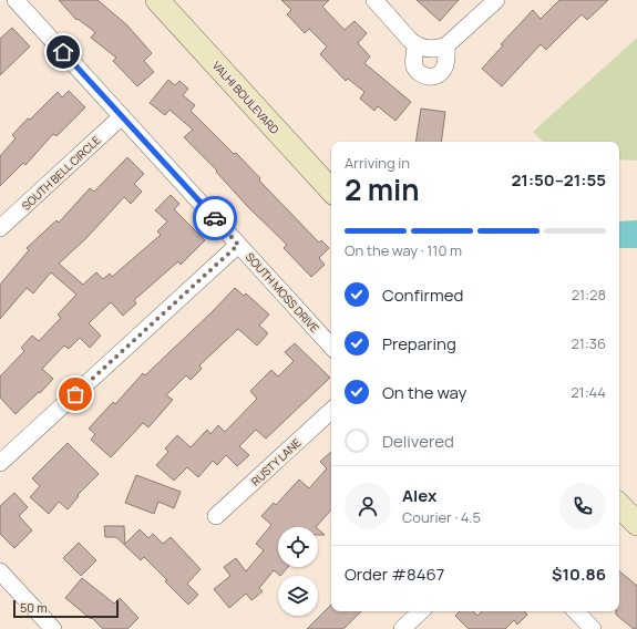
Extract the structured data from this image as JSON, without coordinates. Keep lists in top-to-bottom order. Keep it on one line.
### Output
{"streets":{"street":["VALHI BOULEVARD","SOUTH BELL CIRCLE","SOUTH MOSS DRIVE","RUSTY LANE"]},"crossings":[["SOUTH BELL CIRCLE","SOUTH MOSS DRIVE"]],"scale_bar":"50 m","page":{"heading":["2 min","Arriving in","21:50–21:55"],"panel":["Alex","Courier · 4.5","Order #8467","$10.86"],"bar":"On the way · 110 m","list":[["Confirmed","21:28"],["Preparing","21:36"],["On the way","21:44"],"Delivered"],"scale":"50 m"}}
